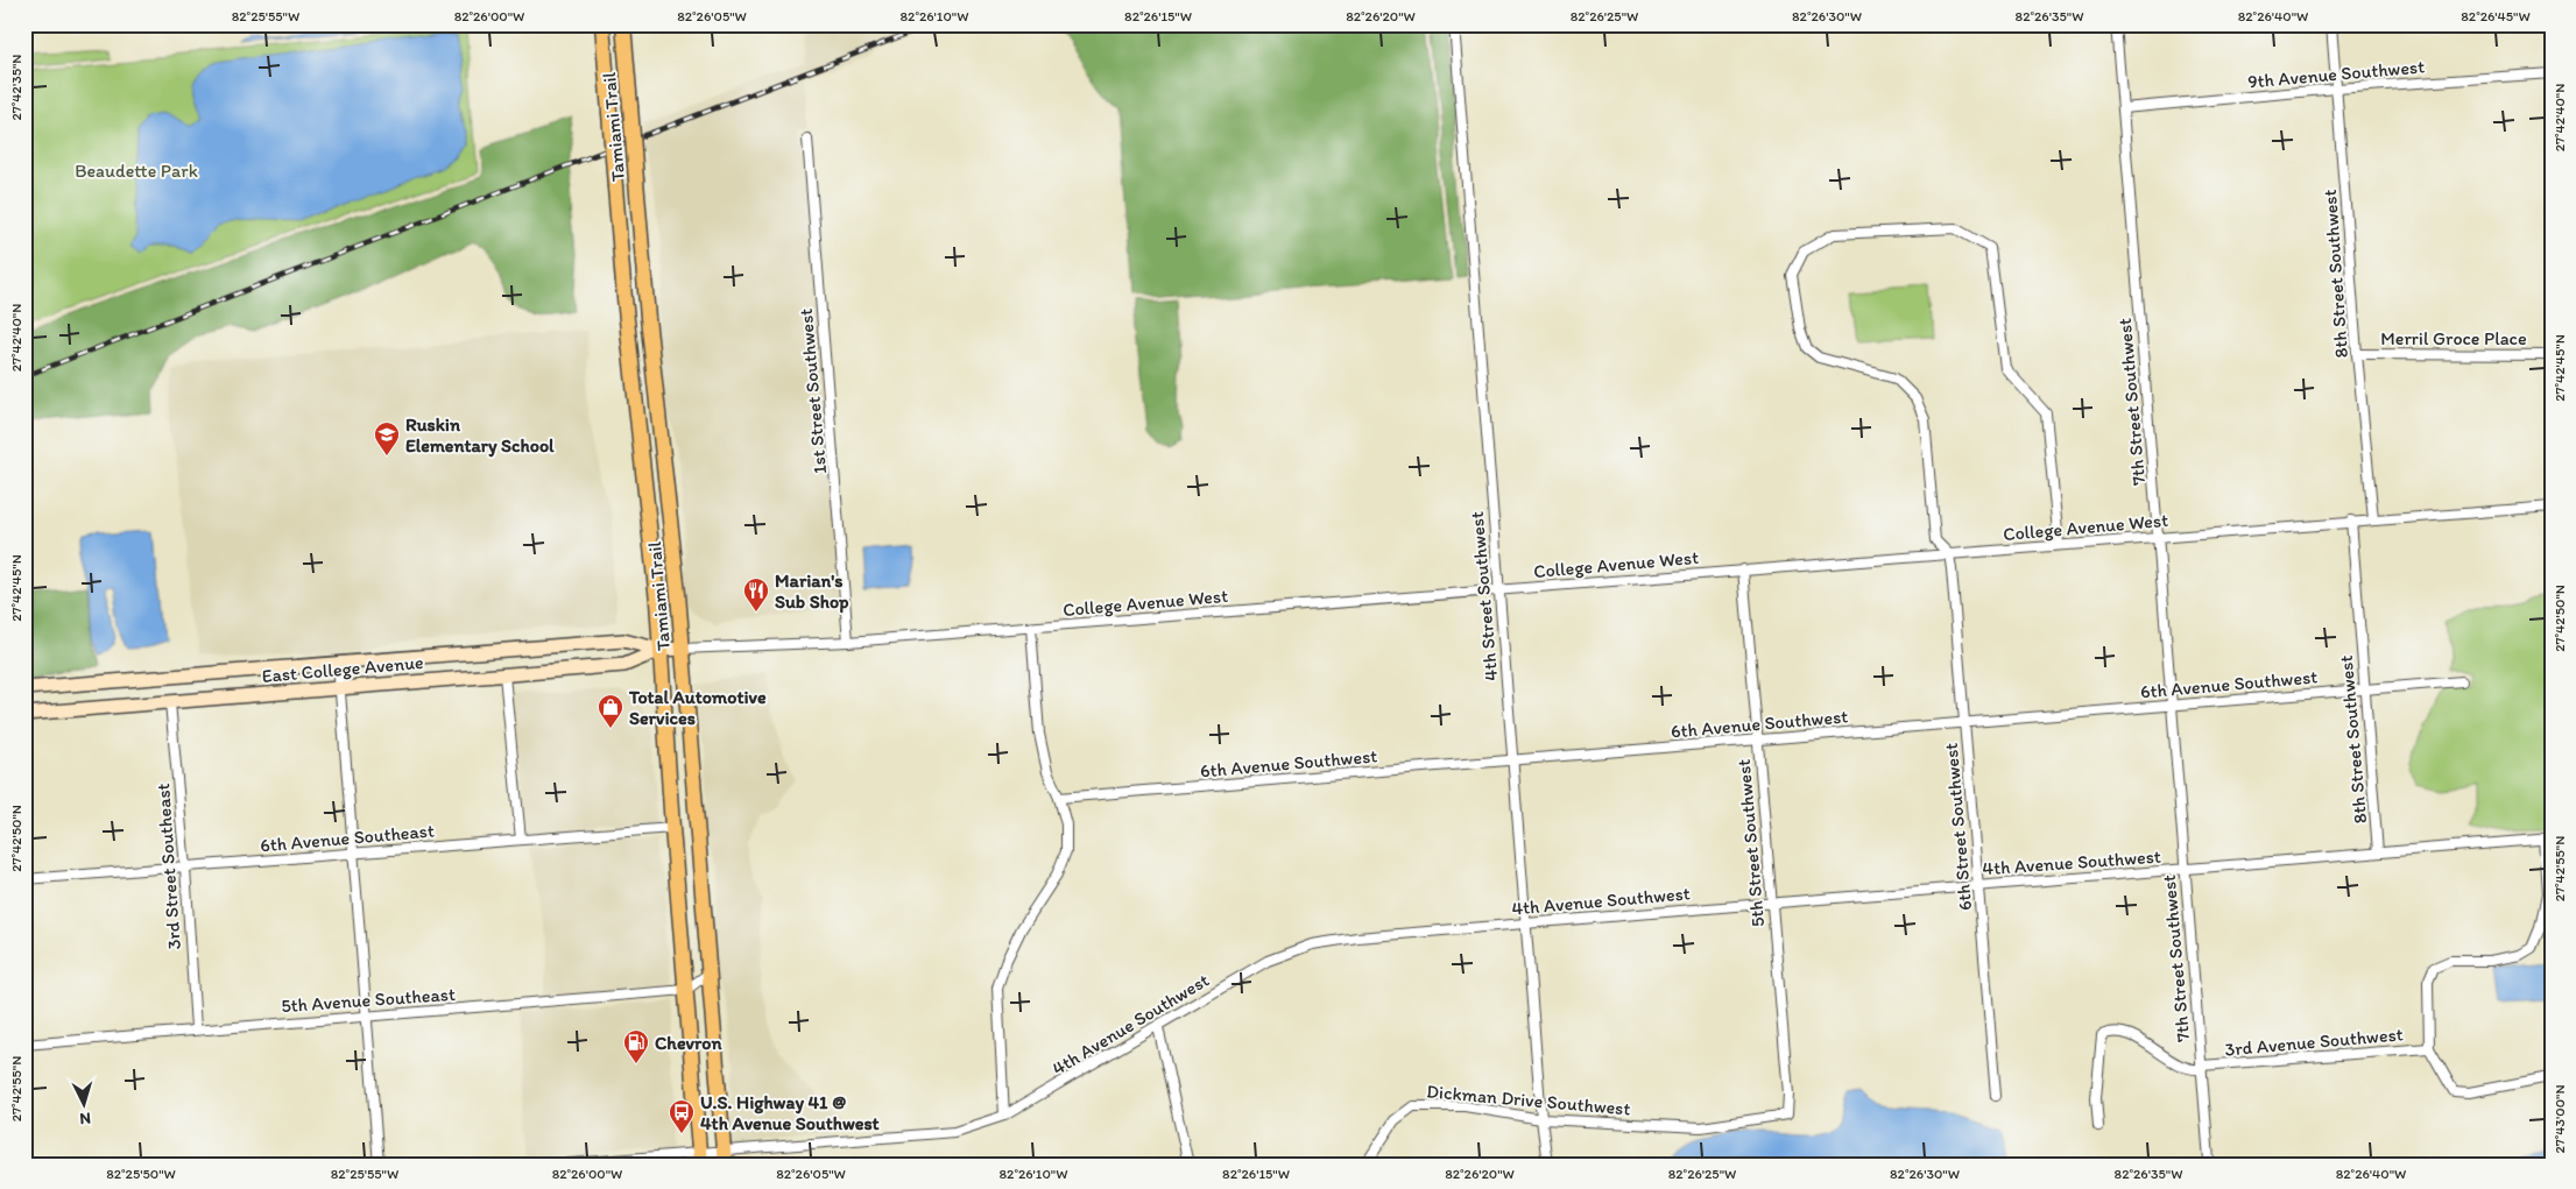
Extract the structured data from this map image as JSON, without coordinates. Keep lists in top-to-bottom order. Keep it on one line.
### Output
{"streets":{"main road":["Tamiami Trail","East College Avenue"],"street":["9th Avenue Southwest","8th Street Southwest","Merril Groce Place","1st Street Southwest","7th Street Southwest","College Avenue West","4th Street Southwest","6th Avenue Southwest","6th Street Southwest","6th Avenue Southeast","5th Street Southwest","4th Avenue Southwest","3rd Street Southeast","5th Avenue Southeast","3rd Avenue Southwest","Dickman Drive Southwest"]},"crossings":[["9th Avenue Southwest","8th Street Southwest"],["9th Avenue Southwest","7th Street Southwest"],["Tamiami Trail","College Avenue West"],["Tamiami Trail","East College Avenue"],["Tamiami Trail","6th Avenue Southeast"],["Tamiami Trail","4th Avenue Southwest"],["Tamiami Trail","5th Avenue Southeast"],["8th Street Southwest","Merril Groce Place"],["8th Street Southwest","College Avenue West"],["8th Street Southwest","6th Avenue Southwest"],["8th Street Southwest","4th Avenue Southwest"],["1st Street Southwest","College Avenue West"],["7th Street Southwest","College Avenue West"],["7th Street Southwest","6th Avenue Southwest"],["7th Street Southwest","4th Avenue Southwest"],["7th Street Southwest","3rd Avenue Southwest"],["College Avenue West","4th Street Southwest"],["College Avenue West","East College Avenue"],["College Avenue West","6th Street Southwest"],["College Avenue West","5th Street Southwest"],["4th Street Southwest","6th Avenue Southwest"],["4th Street Southwest","4th Avenue Southwest"],["4th Street Southwest","Dickman Drive Southwest"],["East College Avenue","3rd Street Southeast"],["6th Avenue Southwest","6th Street Southwest"],["6th Avenue Southwest","5th Street Southwest"],["6th Street Southwest","4th Avenue Southwest"],["6th Avenue Southeast","3rd Street Southeast"],["5th Street Southwest","4th Avenue Southwest"],["5th Street Southwest","Dickman Drive Southwest"],["3rd Street Southeast","5th Avenue Southeast"]],"parks":["Beaudette Park"],"places":{"school or university":["Ruskin Elementary School"],"restaurant":["Marian's Sub Shop"],"shop":["Total Automotive Services"],"fuel station":["Chevron"],"bus stop":["U.S. Highway 41 @ 4th Avenue Southwest"]},"north":"bottom","coordinates":["82°25'55\"W","82°26'00\"W","82°26'05\"W","82°26'10\"W","82°26'15\"W","82°26'20\"W","82°26'25\"W","82°26'30\"W","82°26'35\"W","82°26'40\"W","82°26'45\"W","27°42'35\"N","27°42'40\"N","27°42'45\"N","27°42'50\"N","27°42'55\"N","27°43'00\"N","82°25'50\"W"]}
